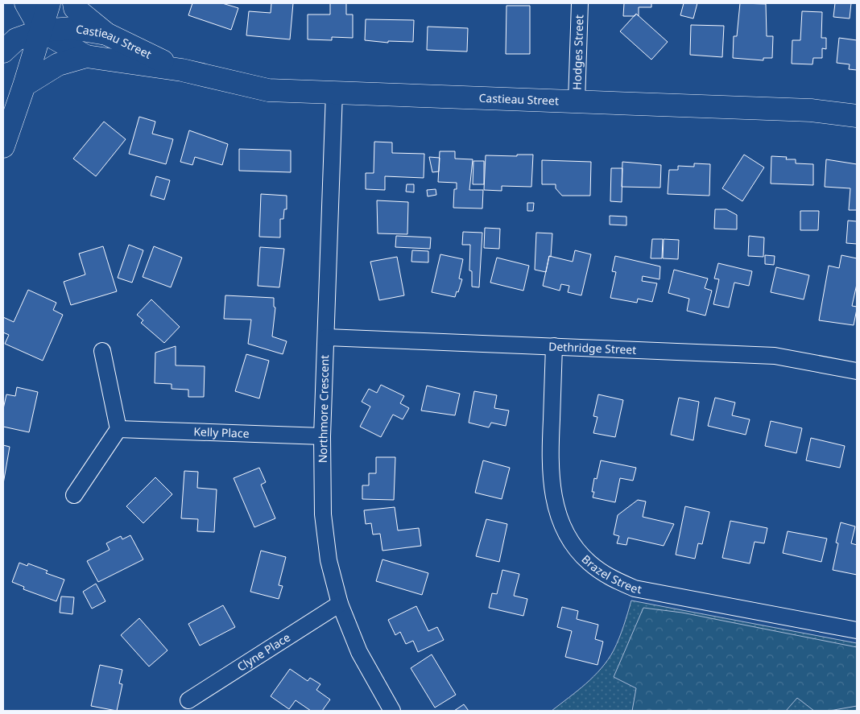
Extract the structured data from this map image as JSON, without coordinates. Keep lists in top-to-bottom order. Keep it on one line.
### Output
{"streets":{"street":["Castieau Street","Hodges Street","Dethridge Street","Northmore Crescent","Kelly Place","Brazel Street","Clyne Place"]},"crossings":[["Castieau Street","Hodges Street"],["Castieau Street","Northmore Crescent"],["Dethridge Street","Northmore Crescent"],["Dethridge Street","Brazel Street"],["Northmore Crescent","Kelly Place"],["Northmore Crescent","Clyne Place"]]}
